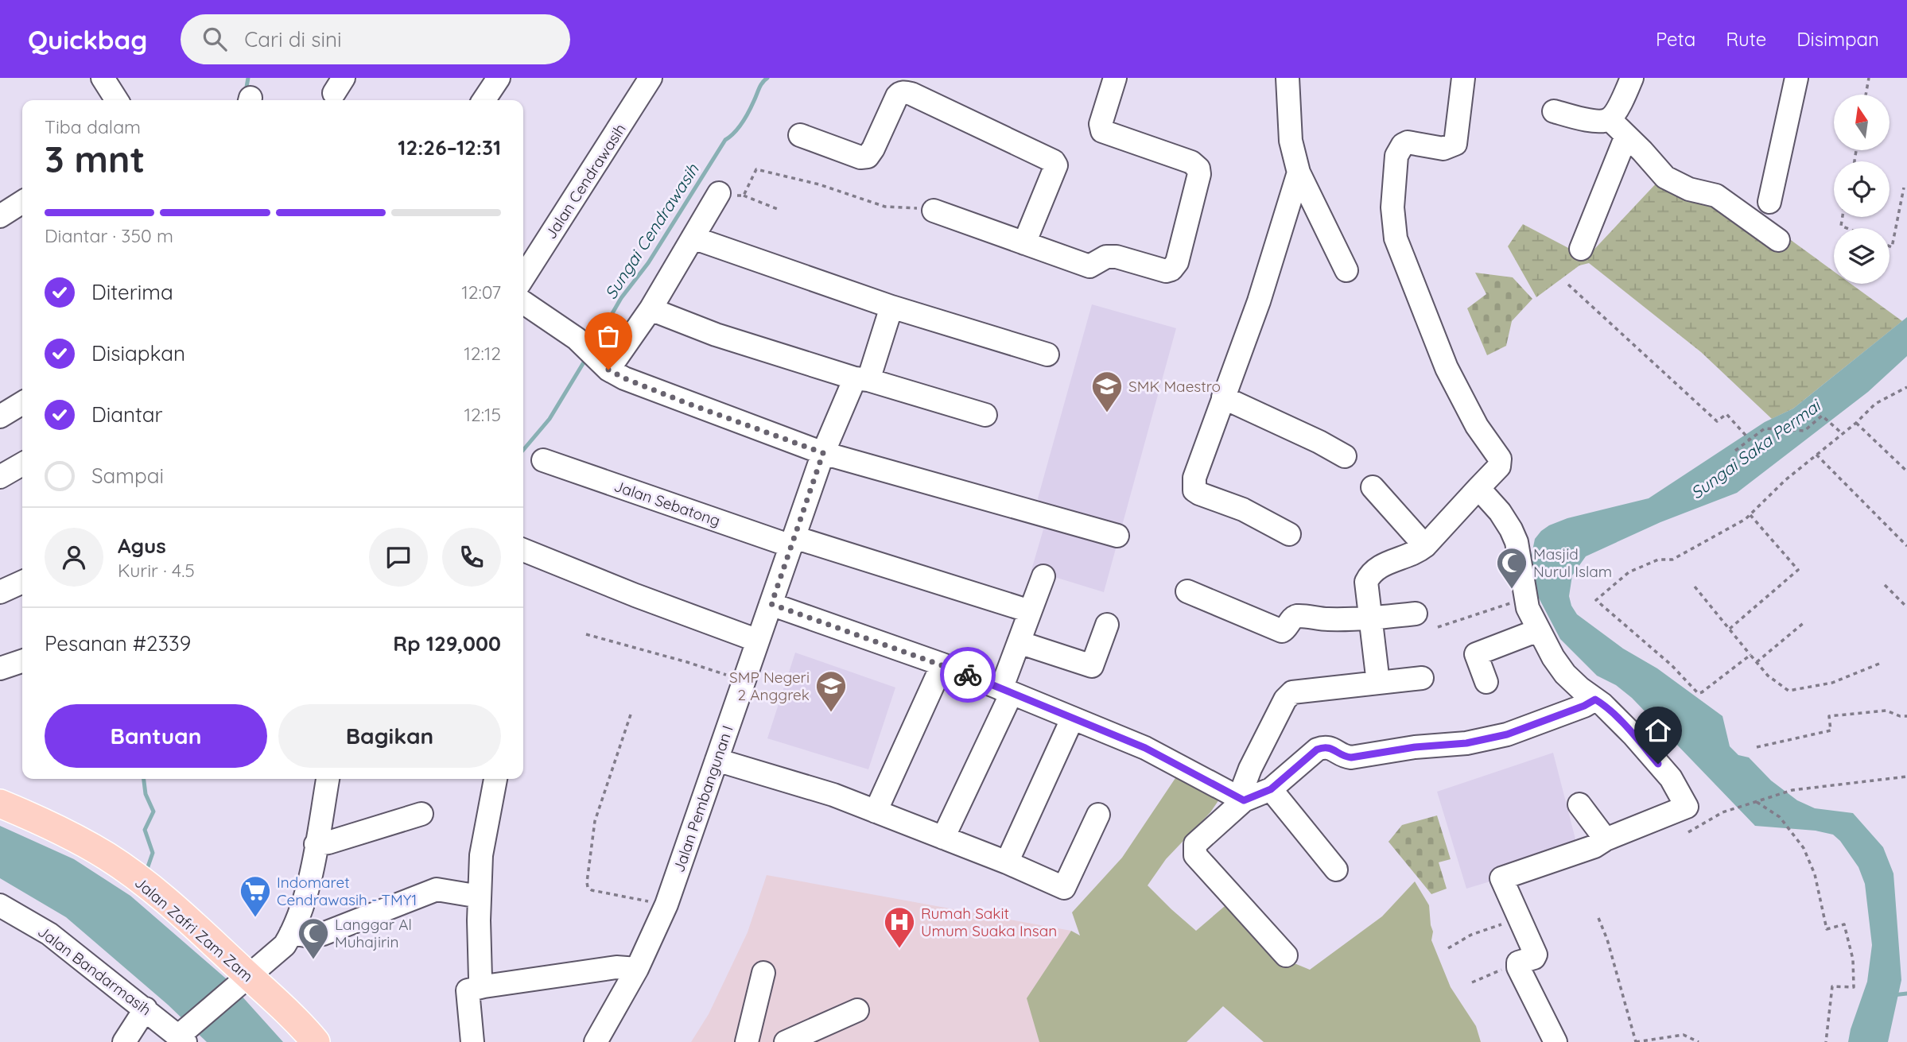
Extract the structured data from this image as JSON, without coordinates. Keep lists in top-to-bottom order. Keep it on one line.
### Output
{"streets":{"main road":["Jalan Zafri Zam Zam"],"street":["Jalan Cendrawasih","Jalan Sebatong","Jalan Pembangunan I","Jalan Bandarmasih"]},"crossings":[["Jalan Sebatong","Jalan Pembangunan I"]],"water":["Sungai Cendrawasih","Sungai Saka Permai"],"places":{"school or university":["SMK Maestro","SMP Negeri 2 Anggrek"],"mosque":["Masjid Nurul Islam","Langgar Al Muhajirin"],"supermarket":["Indomaret Cendrawasih - TMY1"],"hospital":["Rumah Sakit Umum Suaka Insan"]},"north":"top","page":{"header":"Quickbag","search":"Cari di sini","nav":["Peta","Rute","Disimpan"],"heading":["3 mnt","Tiba dalam","12:26–12:31"],"panel":["Agus","Kurir · 4.5","Pesanan #2339","Rp 129,000"],"bar":"Diantar · 350 m","list":[["Diterima","12:07"],["Disiapkan","12:12"],["Diantar","12:15"],"Sampai"],"buttons":["Bantuan","Bagikan"]}}
